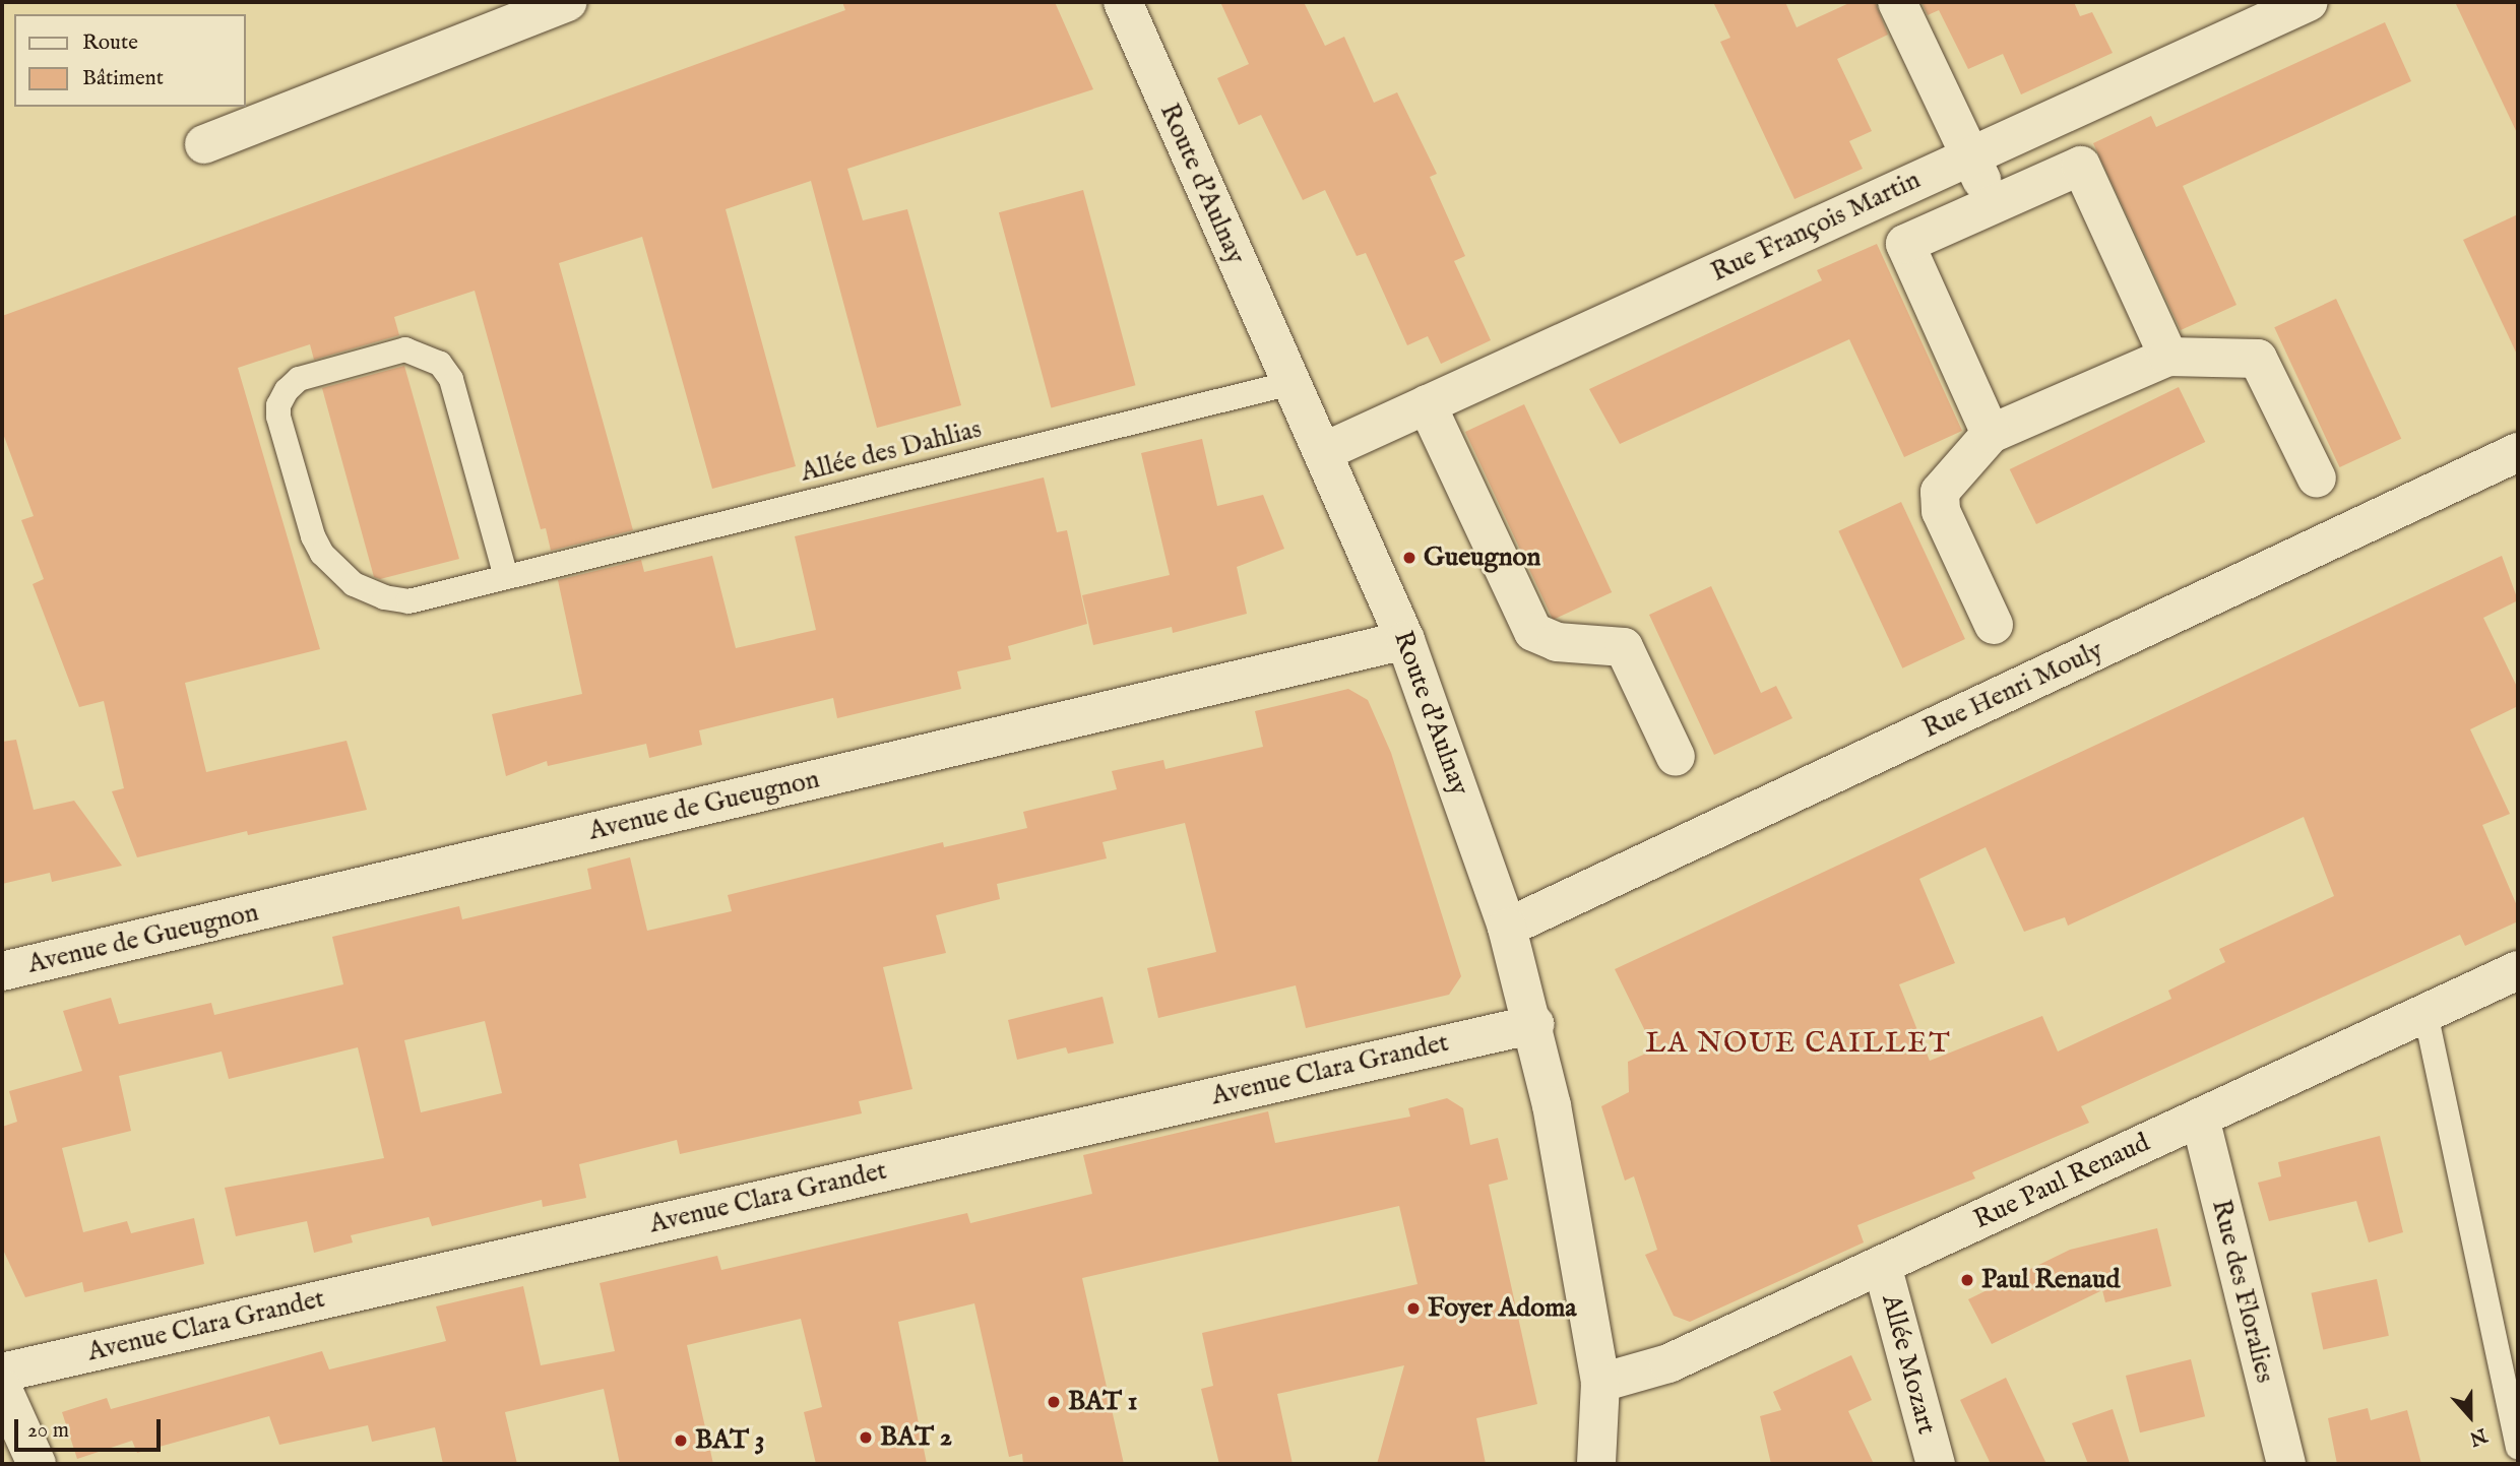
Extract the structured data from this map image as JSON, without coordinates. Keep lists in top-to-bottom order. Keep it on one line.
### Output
{"streets":{"street":["Route d'Aulnay","Rue François Martin","Rue Henri Mouly","Avenue de Gueugnon","Avenue Clara Grandet","Rue Paul Renaud","Rue des Floralies","Allée Mozart"],"lane":["Allée des Dahlias"]},"crossings":[["Route d'Aulnay","Rue François Martin"],["Route d'Aulnay","Allée des Dahlias"],["Route d'Aulnay","Rue Henri Mouly"],["Route d'Aulnay","Avenue de Gueugnon"],["Route d'Aulnay","Avenue Clara Grandet"],["Route d'Aulnay","Rue Paul Renaud"],["Rue Paul Renaud","Rue des Floralies"],["Rue Paul Renaud","Allée Mozart"]],"districts":["LA NOUE CAILLET"],"places":["Gueugnon","Paul Renaud","Foyer Adoma","BAT 1","BAT 2","BAT 3"],"legend":["Route","Bâtiment"],"scale_bar":"20 m","north":"bottom"}
